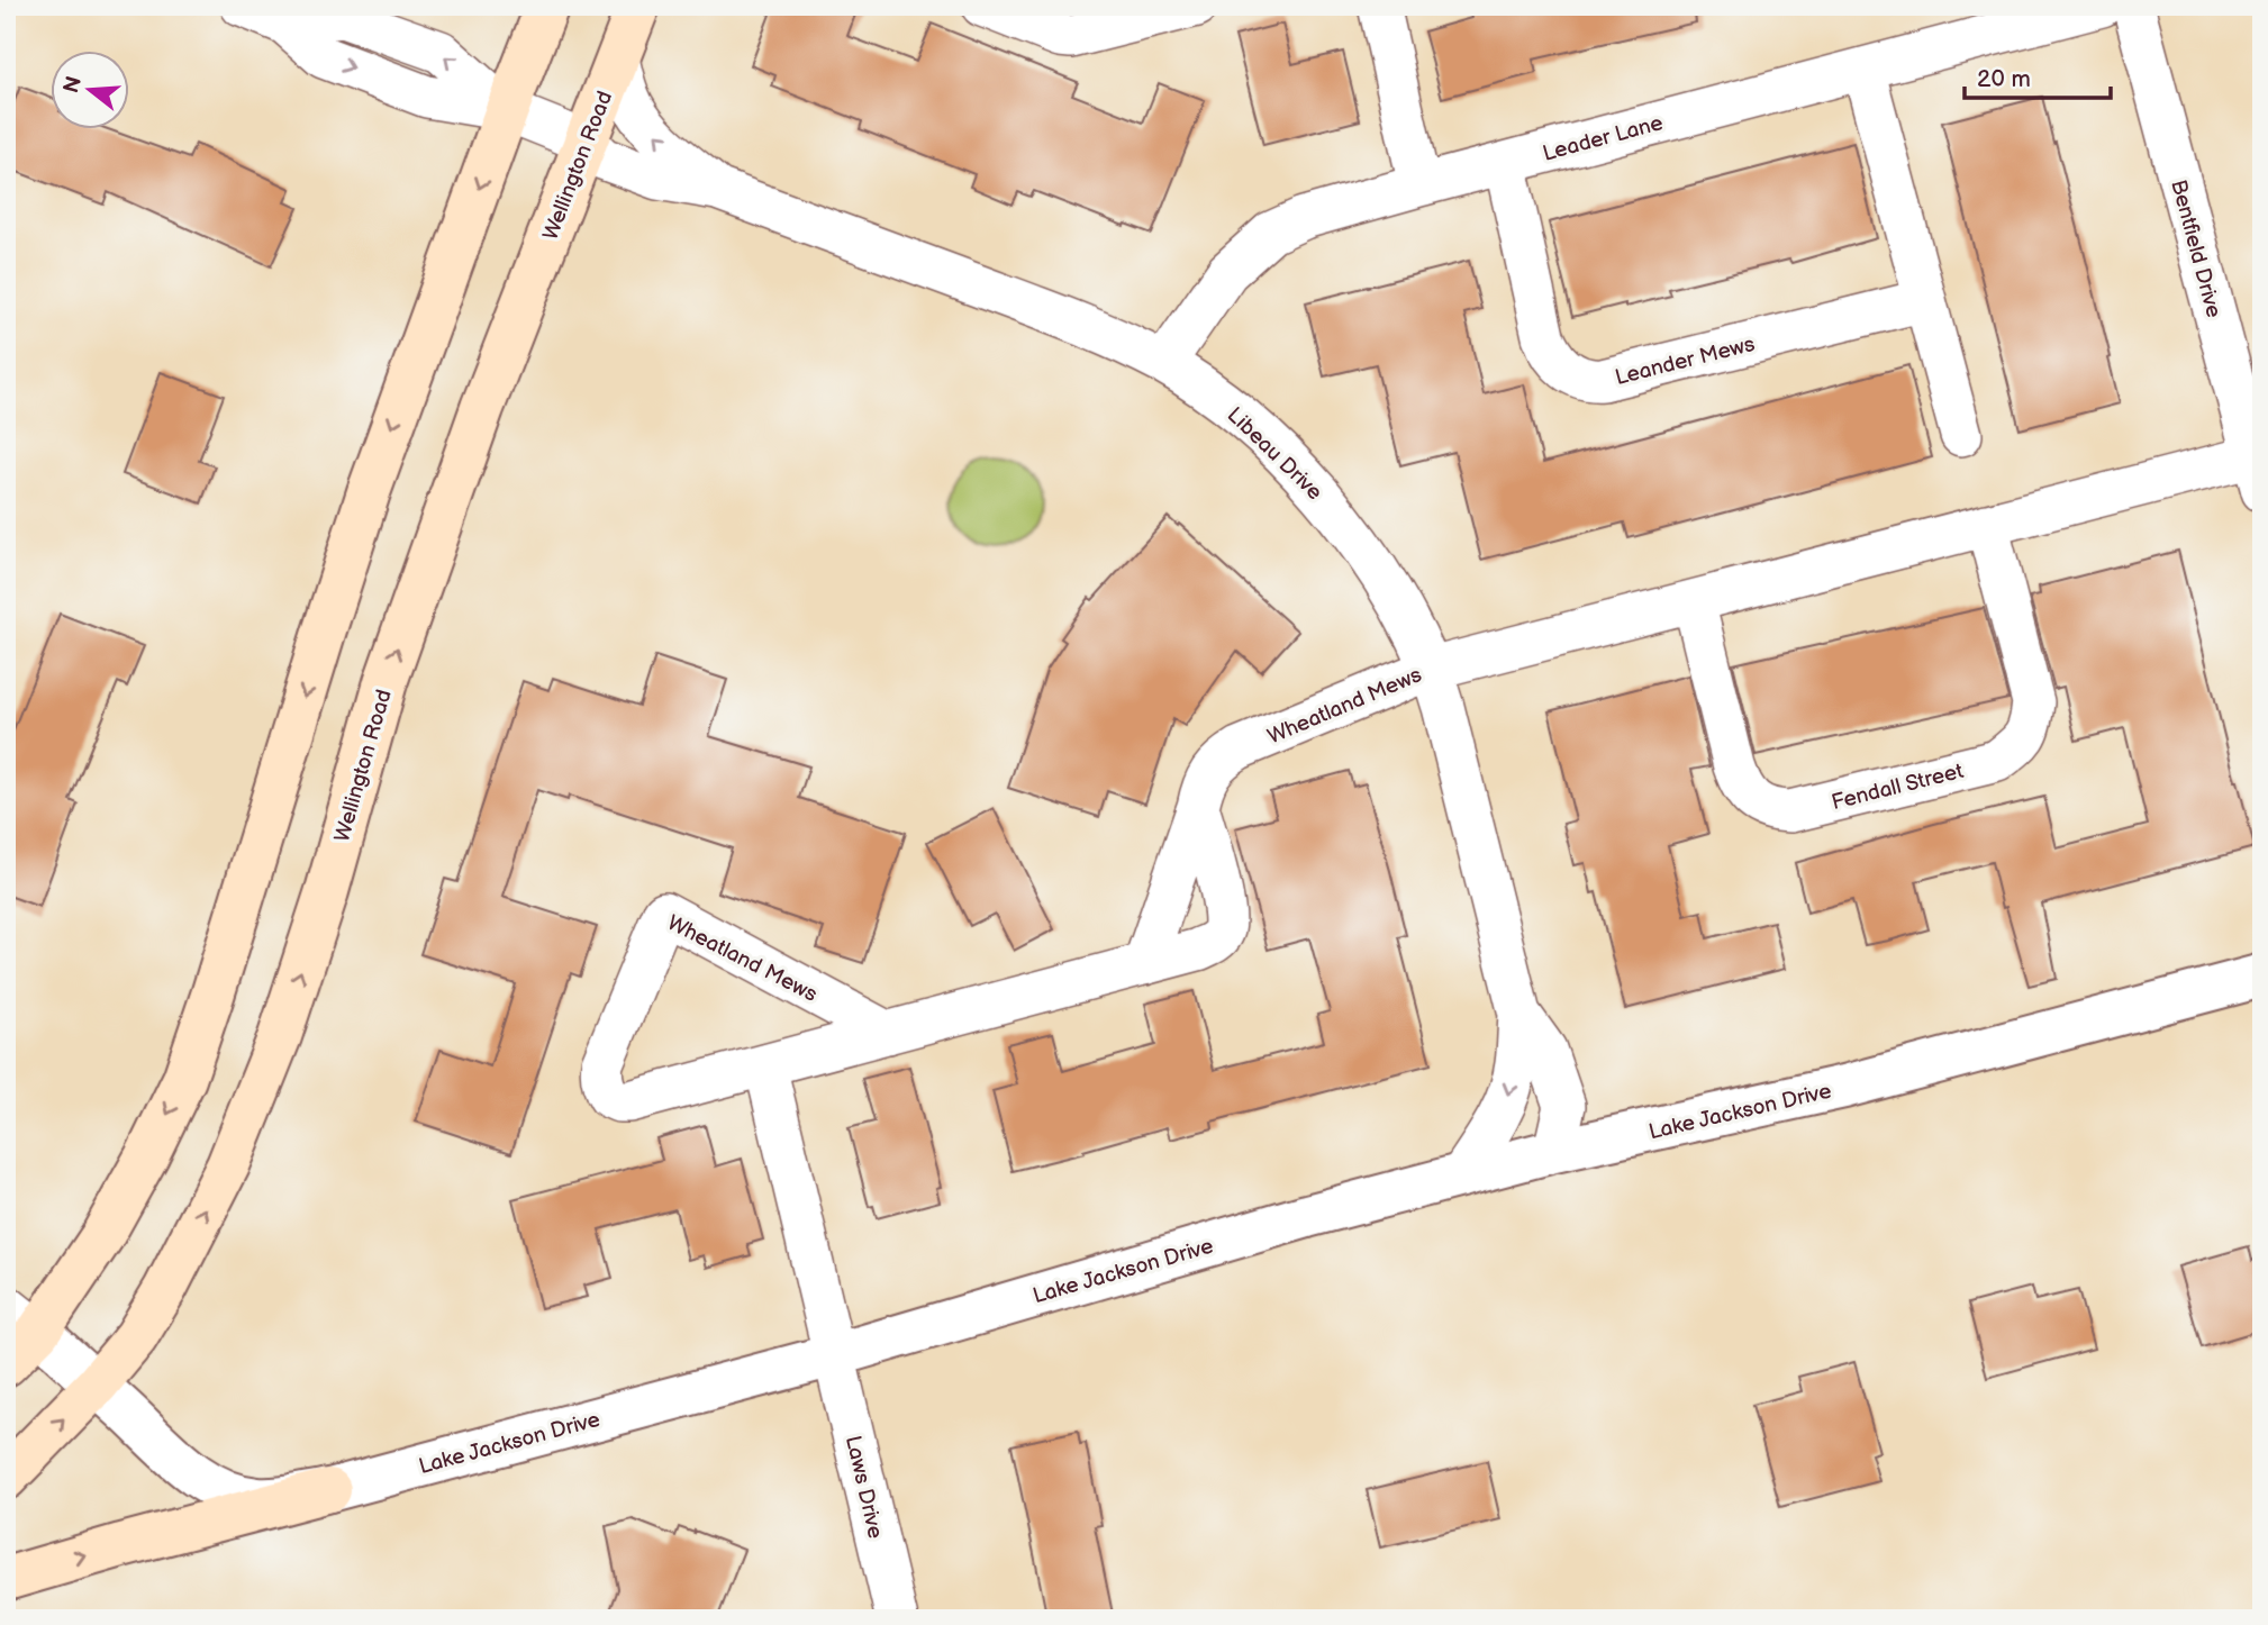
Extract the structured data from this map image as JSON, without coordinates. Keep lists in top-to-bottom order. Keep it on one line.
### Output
{"streets":{"main road":["Wellington Road"],"street":["Leader Lane","Bentfield Drive","Leander Mews","Libeau Drive","Wheatland Mews","Fendall Street","Lake Jackson Drive","Laws Drive"]},"crossings":[["Leader Lane","Leander Mews"],["Leader Lane","Libeau Drive"],["Wellington Road","Libeau Drive"],["Wellington Road","Lake Jackson Drive"],["Libeau Drive","Wheatland Mews"],["Libeau Drive","Lake Jackson Drive"],["Lake Jackson Drive","Laws Drive"]],"scale_bar":"20 m","north":"left"}
